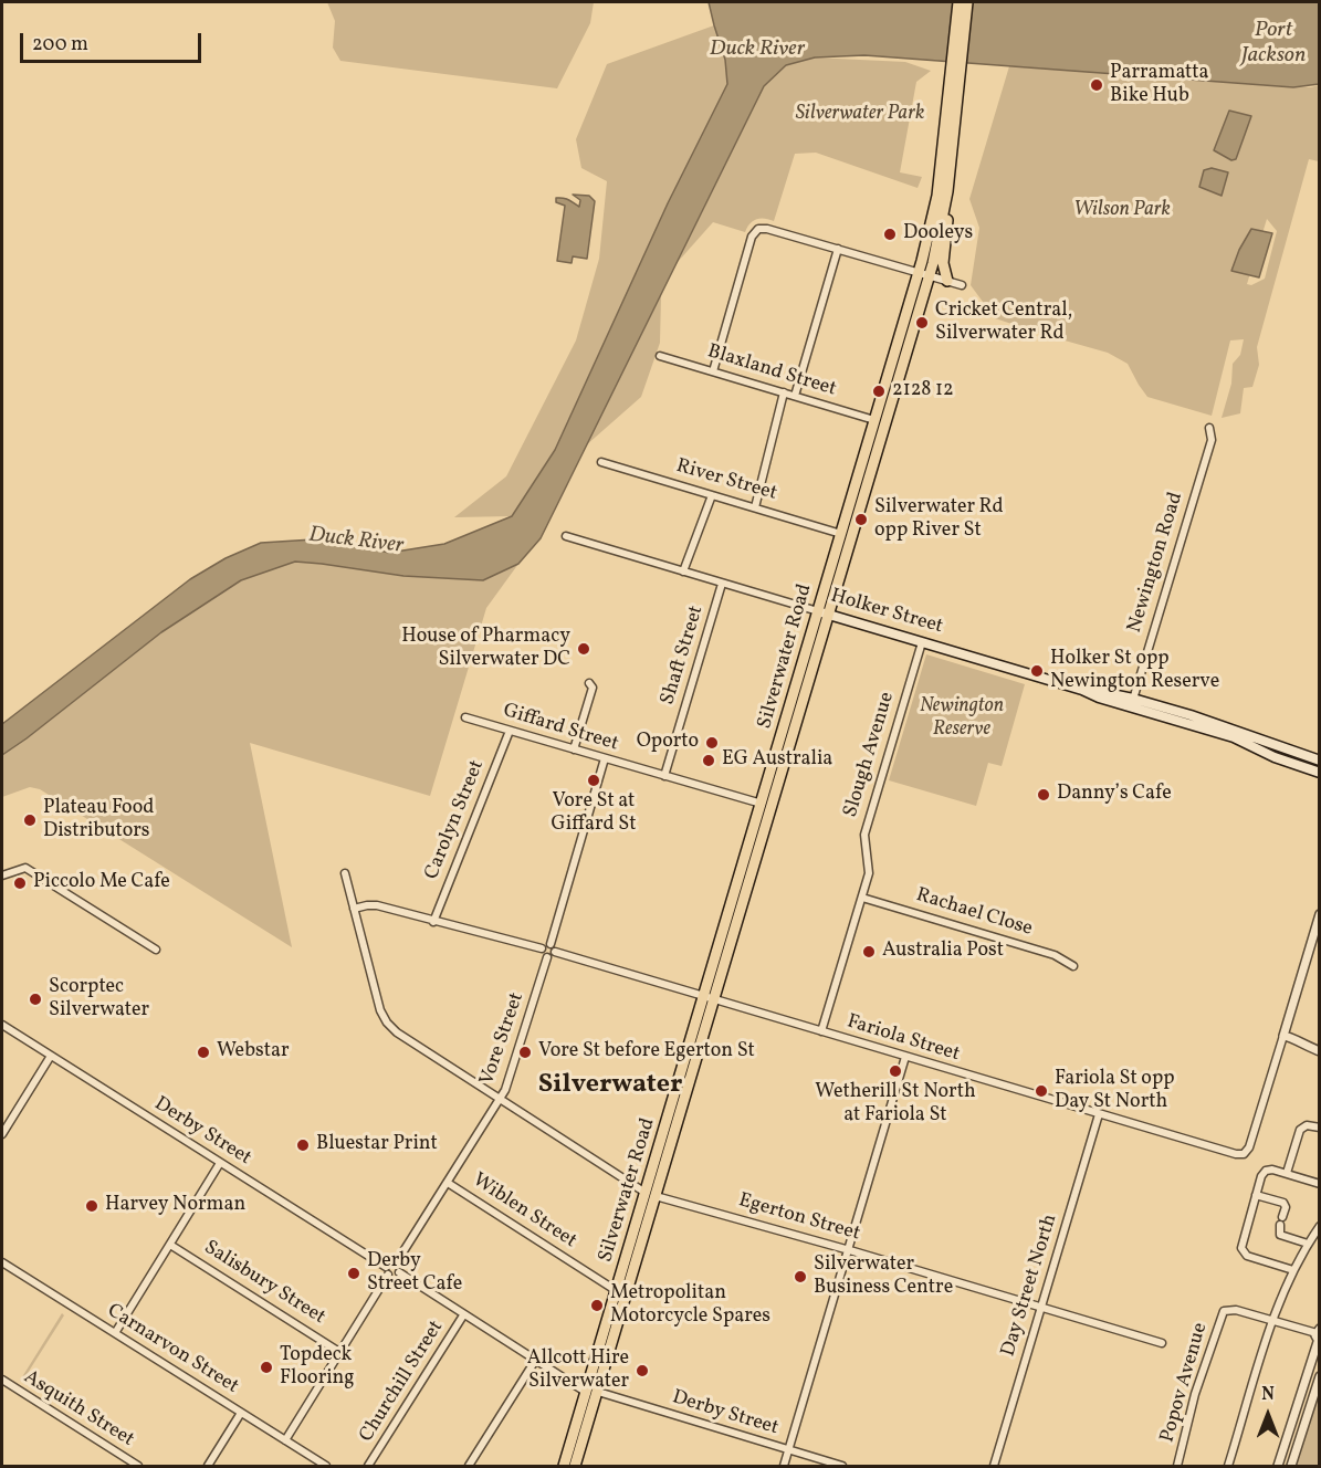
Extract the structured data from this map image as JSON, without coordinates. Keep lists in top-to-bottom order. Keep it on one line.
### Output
{"streets":{"highway":["Silverwater Road"],"main road":["Holker Street"],"street":["Blaxland Street","River Street","Newington Road","Shaft Street","Giffard Street","Slough Avenue","Carolyn Street","Rachael Close","Vore Street","Fariola Street","Derby Street","Wiblen Street","Egerton Street","Salisbury Street","Day Street North","Carnarvon Street","Churchill Street","Popov Avenue","Asquith Street"]},"crossings":[["Blaxland Street","Silverwater Road"],["River Street","Silverwater Road"],["Newington Road","Holker Street"],["Holker Street","Shaft Street"],["Holker Street","Silverwater Road"],["Holker Street","Slough Avenue"],["Shaft Street","Giffard Street"],["Silverwater Road","Giffard Street"],["Silverwater Road","Fariola Street"],["Silverwater Road","Derby Street"],["Silverwater Road","Wiblen Street"],["Silverwater Road","Egerton Street"],["Giffard Street","Carolyn Street"],["Slough Avenue","Rachael Close"],["Slough Avenue","Fariola Street"],["Vore Street","Fariola Street"],["Vore Street","Wiblen Street"],["Vore Street","Egerton Street"],["Fariola Street","Day Street North"],["Egerton Street","Day Street North"]],"districts":["Silverwater"],"water":["Port Jackson","Duck River"],"parks":["Silverwater Park","Wilson Park","Newington Reserve"],"places":["Parramatta Bike Hub","Dooleys","Cricket Central, Silverwater Rd","2128 12","Silverwater Rd opp River St","House of Pharmacy Silverwater DC","Holker St opp Newington Reserve","Oporto","EG Australia","Vore St at Giffard St","Danny’s Cafe","Plateau Food Distributors","Piccolo Me Cafe","Australia Post","Scorptec Silverwater","Webstar","Vore St before Egerton St","Wetherill St North at Fariola St","Fariola St opp Day St North","Bluestar Print","Harvey Norman","Derby Street Cafe","Silverwater Business Centre","Metropolitan Motorcycle Spares","Topdeck Flooring","Allcott Hire Silverwater"],"scale_bar":"200 m","north":"top"}
